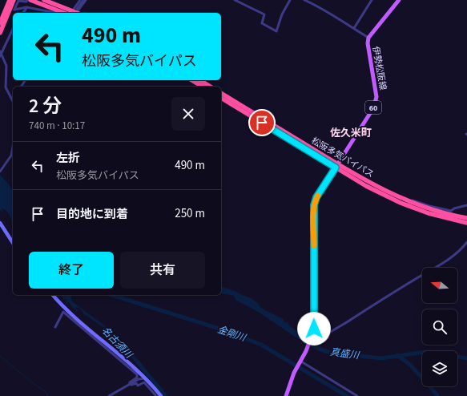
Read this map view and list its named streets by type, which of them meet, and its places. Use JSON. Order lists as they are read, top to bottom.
{
  "streets": {
    "highway": ["松阪多気バイパス"],
    "main road": ["伊勢松阪線", "60"]
  },
  "crossings": [
    ["伊勢松阪線", "松阪多気バイパス"]
  ],
  "districts": ["佐久米町"],
  "water": ["金剛川", "名古須川", "真盛川"],
  "north": "left",
  "page": {
    "turn": ["490 m", "松阪多気バイパス"],
    "heading": ["2 分", "740 m · 10:17"],
    "list": [
      {
        "name": "左折",
        "note": "松阪多気バイパス",
        "value": "490 m"
      },
      {
        "name": "目的地に到着",
        "value": "250 m"
      }
    ],
    "buttons": ["終了", "共有"]
  }
}
